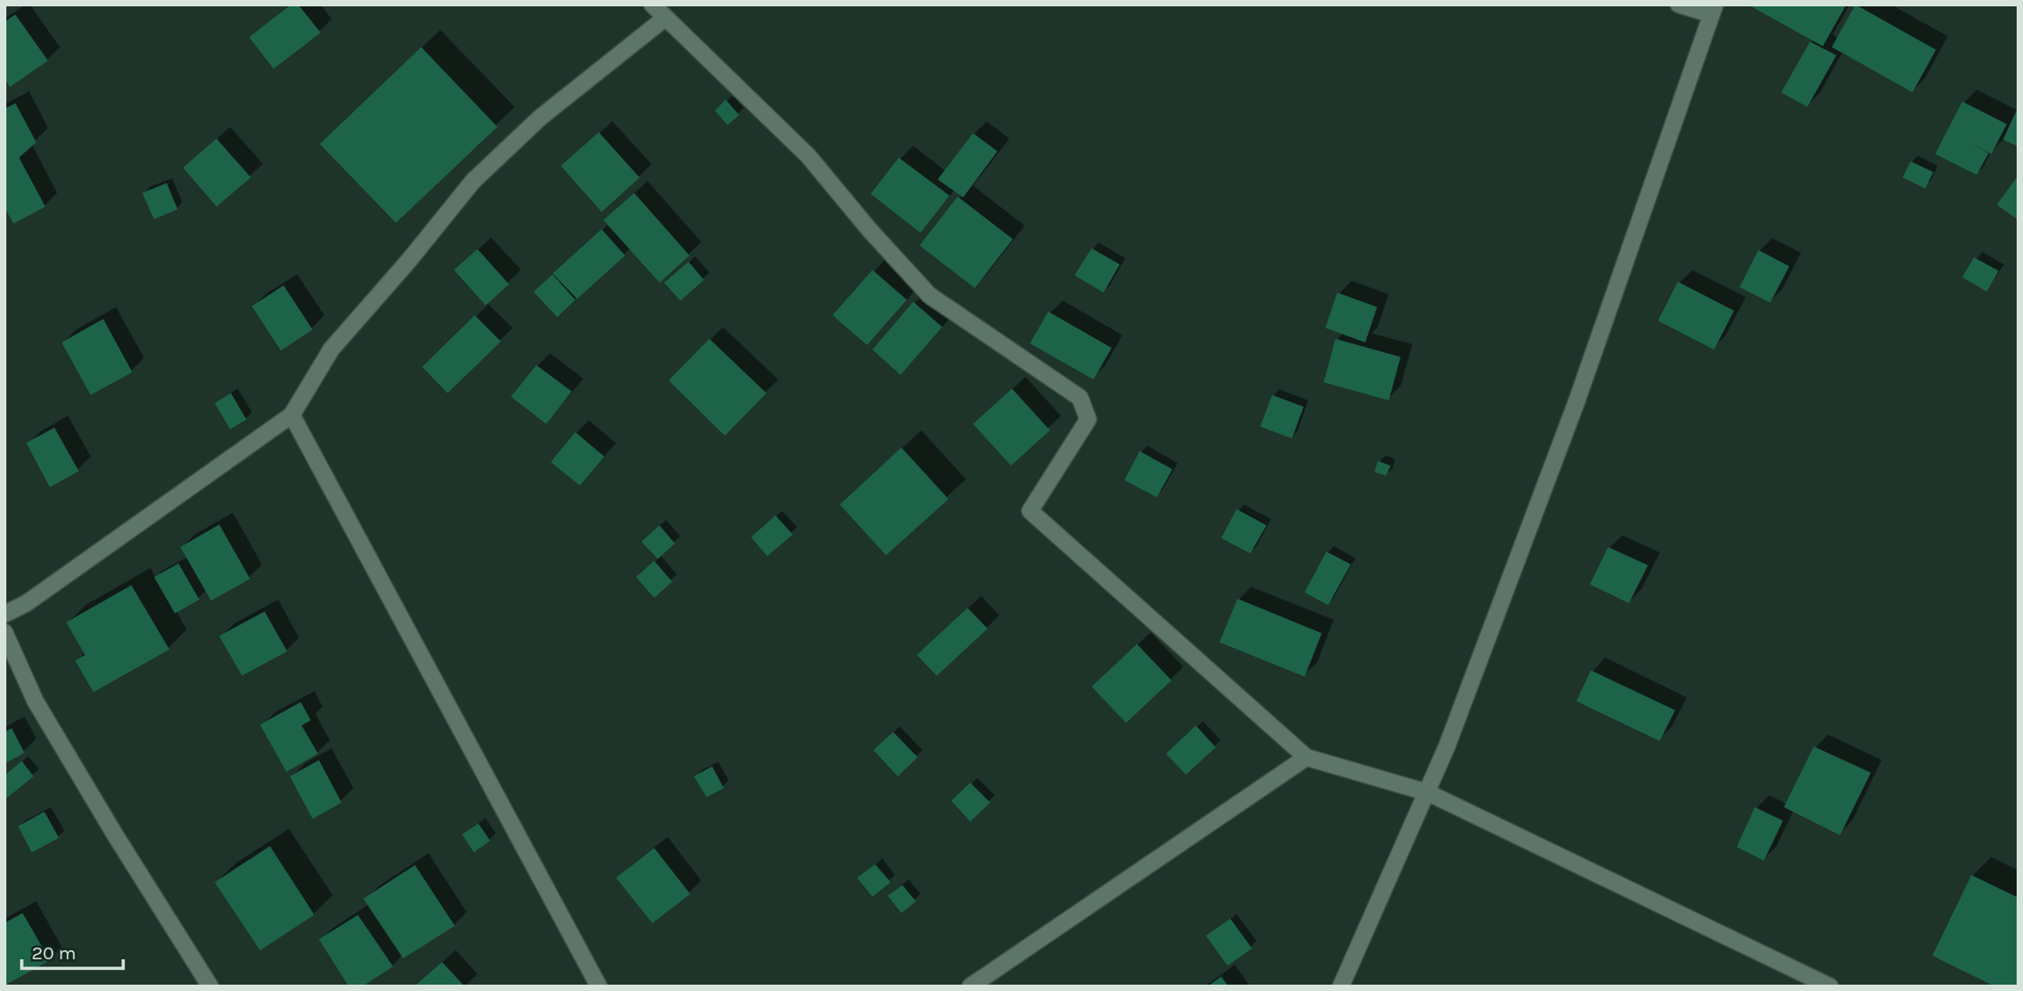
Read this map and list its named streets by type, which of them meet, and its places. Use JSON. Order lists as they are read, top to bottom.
{
  "scale_bar": "20 m"
}
